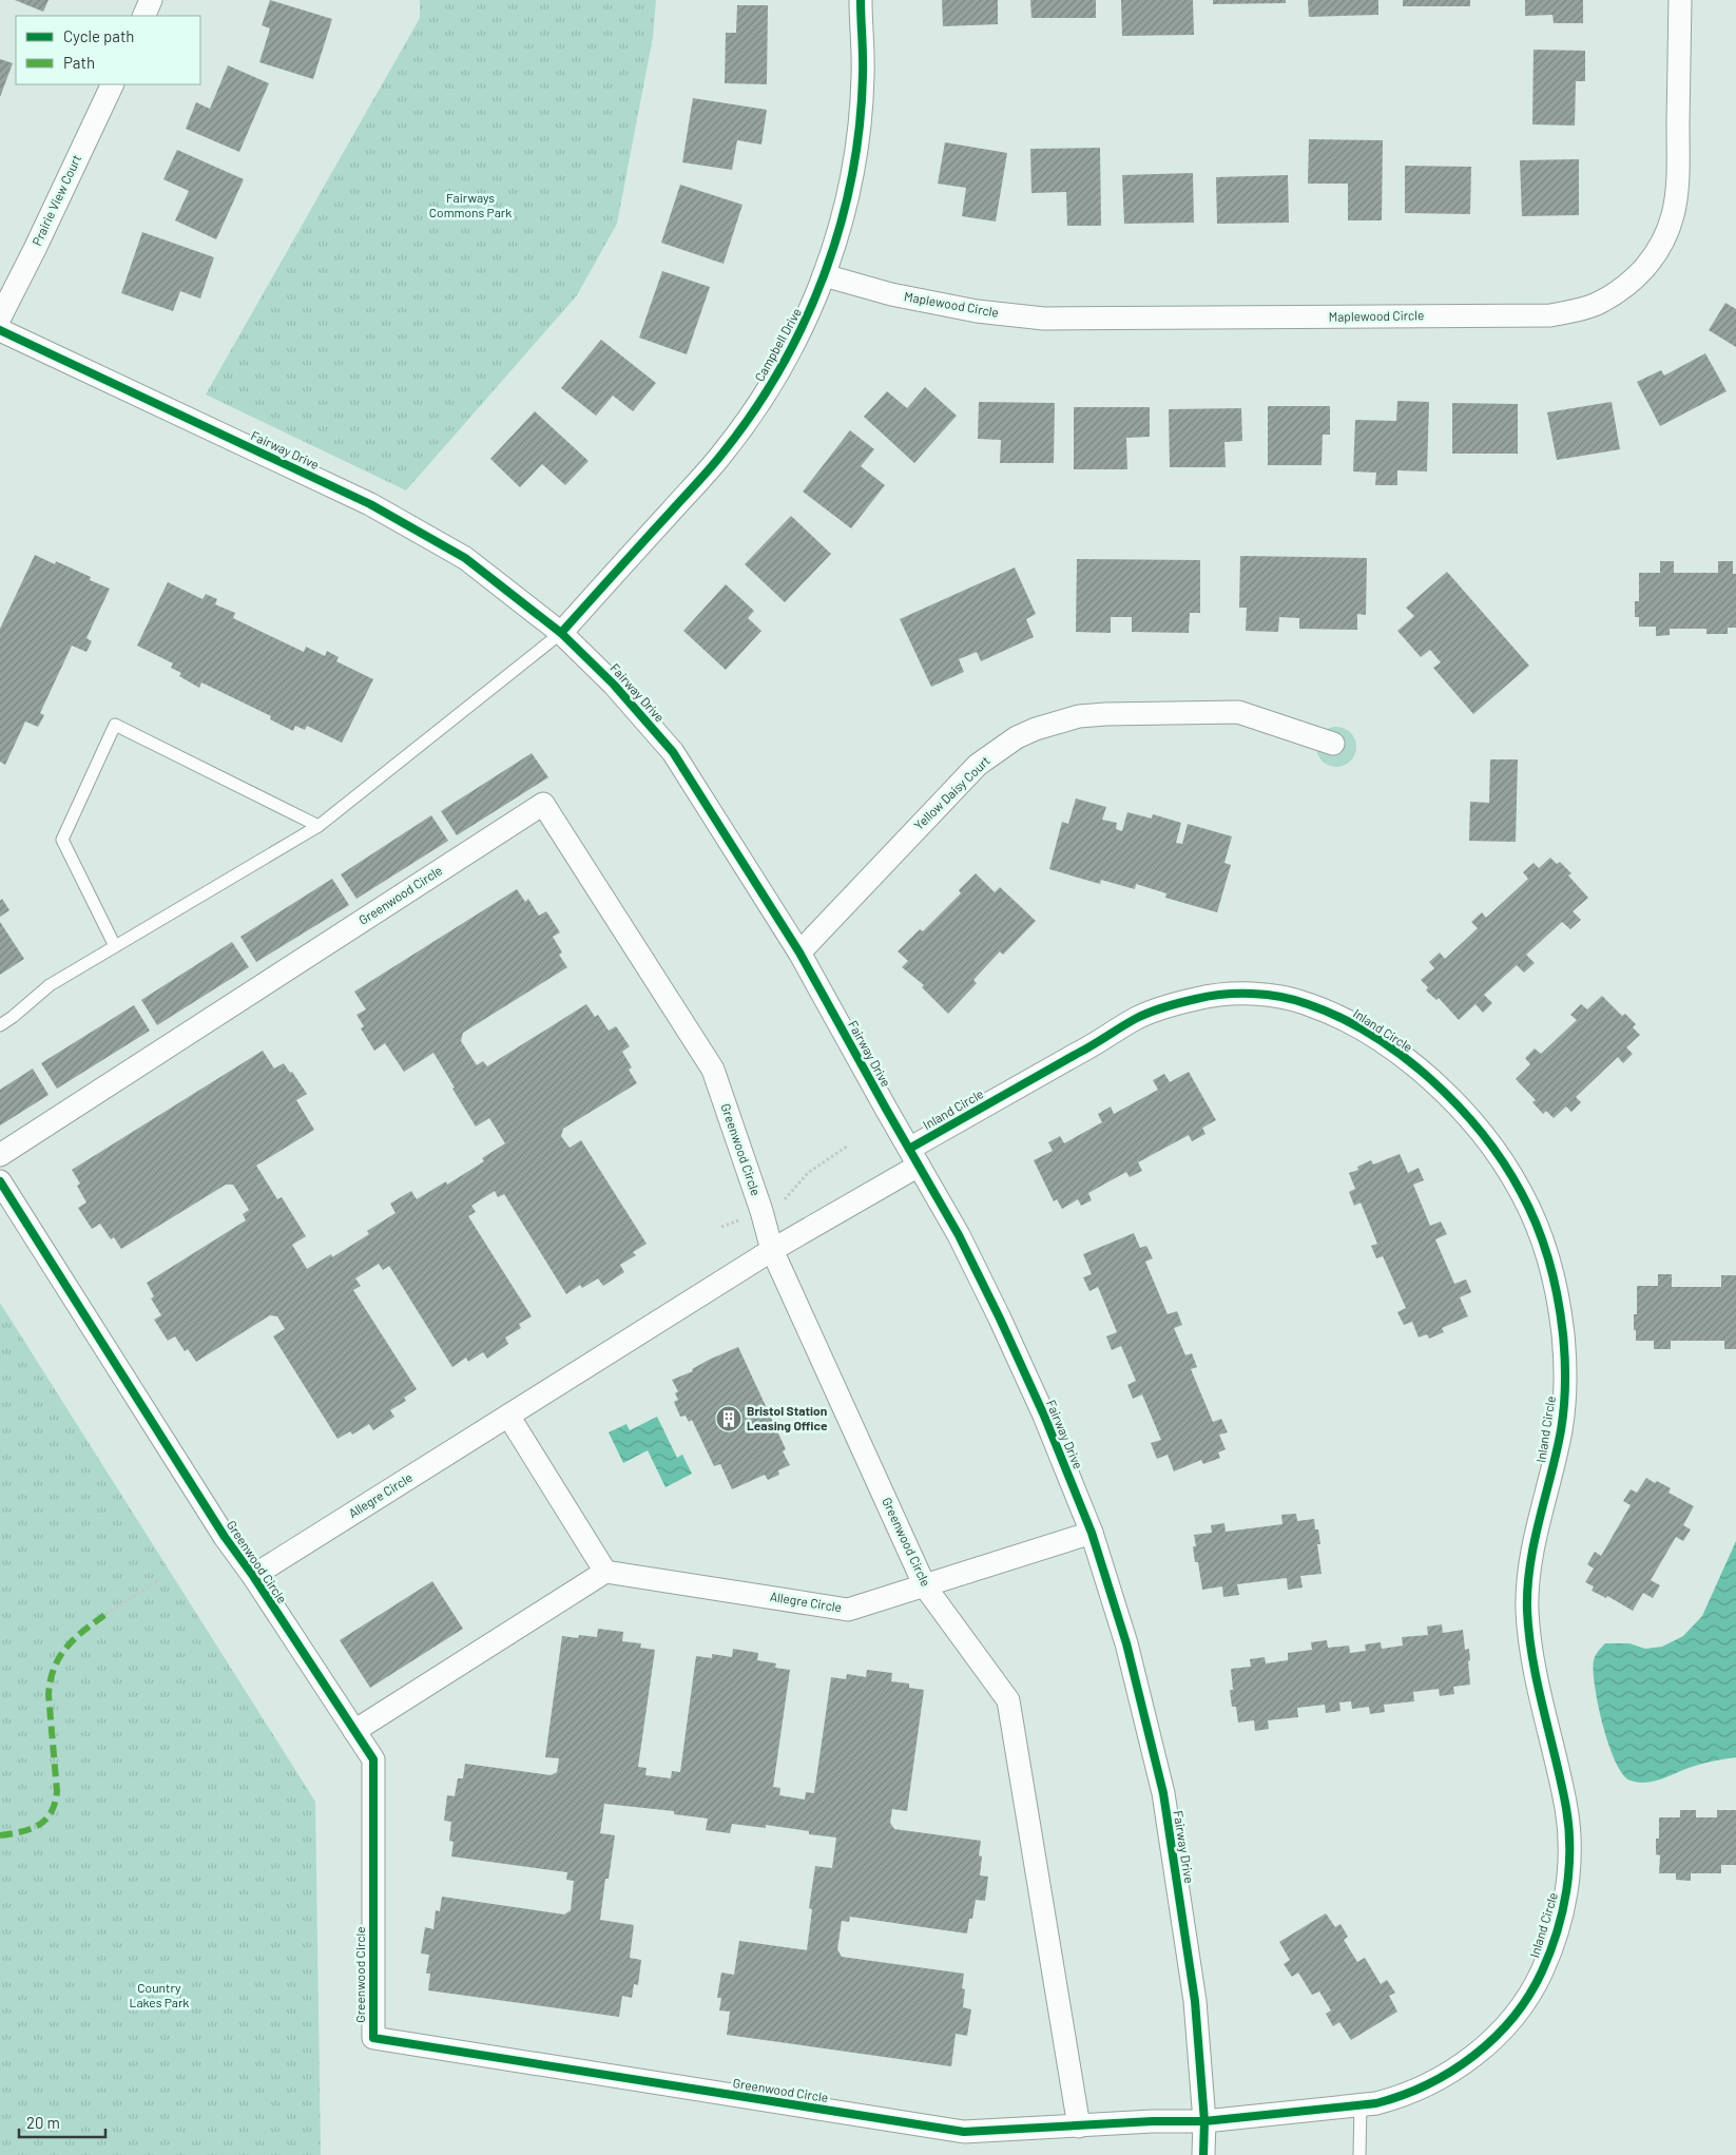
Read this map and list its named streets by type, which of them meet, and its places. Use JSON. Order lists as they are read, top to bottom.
{
  "streets": {
    "street": [
      "Prairie View Court",
      "Maplewood Circle",
      "Campbell Drive",
      "Fairway Drive",
      "Yellow Daisy Court",
      "Greenwood Circle",
      "Inland Circle",
      "Allegre Circle"
    ]
  },
  "crossings": [
    ["Maplewood Circle", "Campbell Drive"],
    ["Campbell Drive", "Fairway Drive"],
    ["Fairway Drive", "Yellow Daisy Court"],
    ["Fairway Drive", "Greenwood Circle"],
    ["Fairway Drive", "Inland Circle"],
    ["Fairway Drive", "Allegre Circle"],
    ["Greenwood Circle", "Inland Circle"],
    ["Greenwood Circle", "Allegre Circle"],
    ["Inland Circle", "Allegre Circle"]
  ],
  "parks": ["Fairways Commons Park", "Country Lakes Park"],
  "places": {
    "building": ["Bristol Station Leasing Office"]
  },
  "legend": ["Cycle path", "Path"],
  "scale_bar": "20 m"
}
